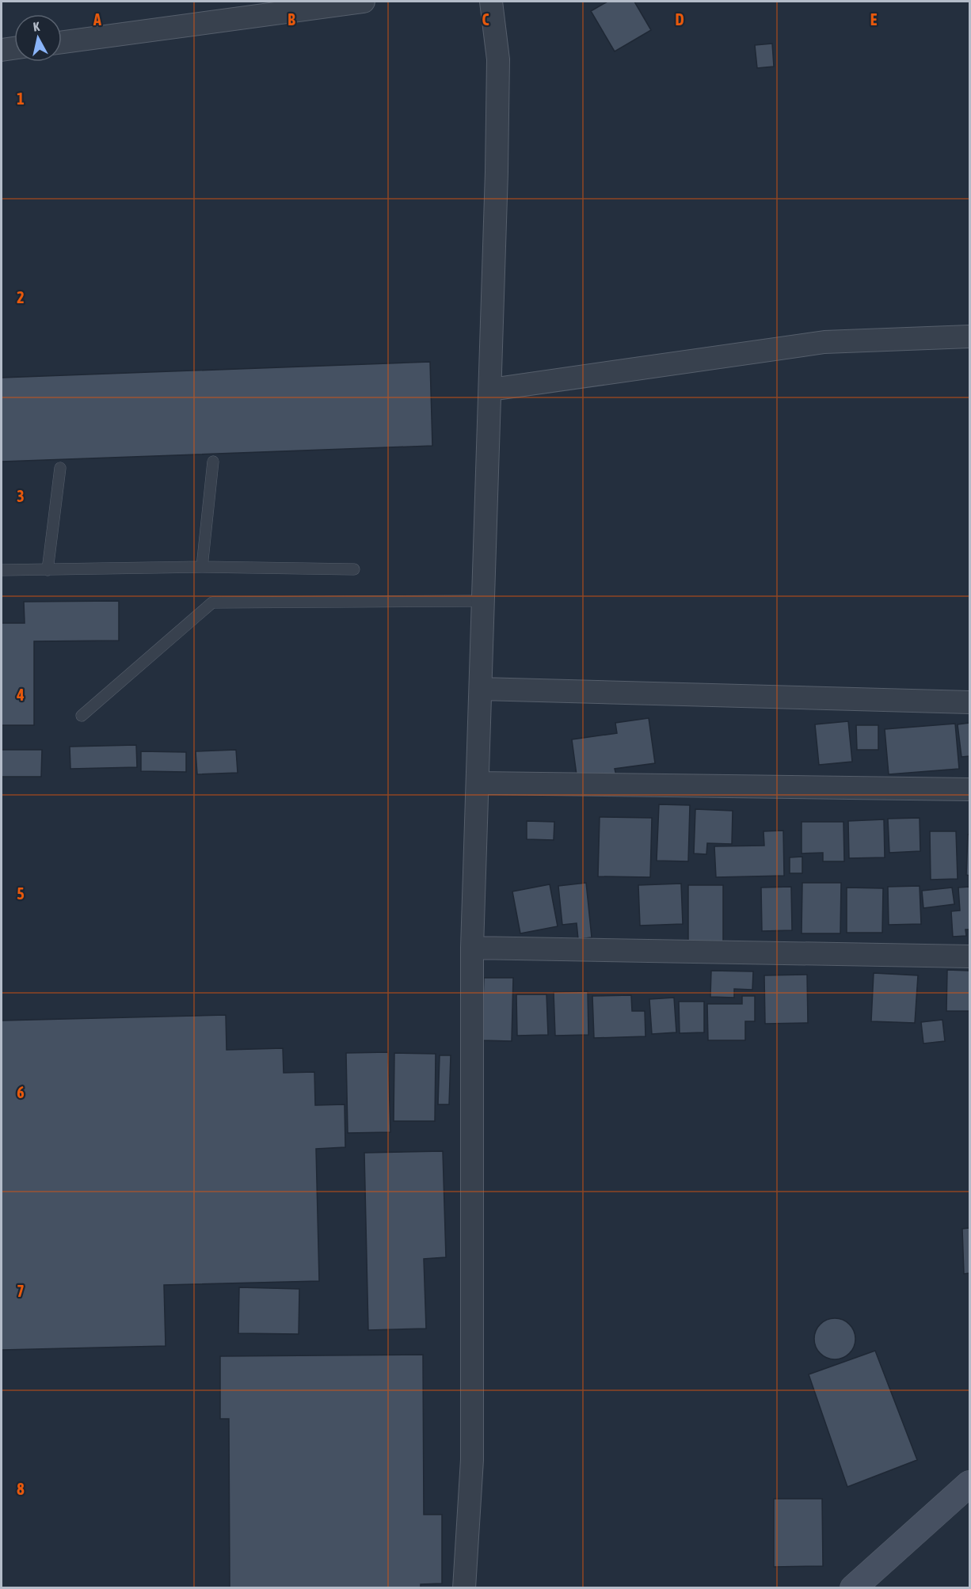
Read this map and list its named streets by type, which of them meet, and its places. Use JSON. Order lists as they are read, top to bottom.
{
  "north": "top",
  "grid": {
    "columns": [
      "A",
      "B",
      "C",
      "D",
      "E"
    ],
    "rows": [
      "1",
      "2",
      "3",
      "4",
      "5",
      "6",
      "7",
      "8"
    ]
  }
}
